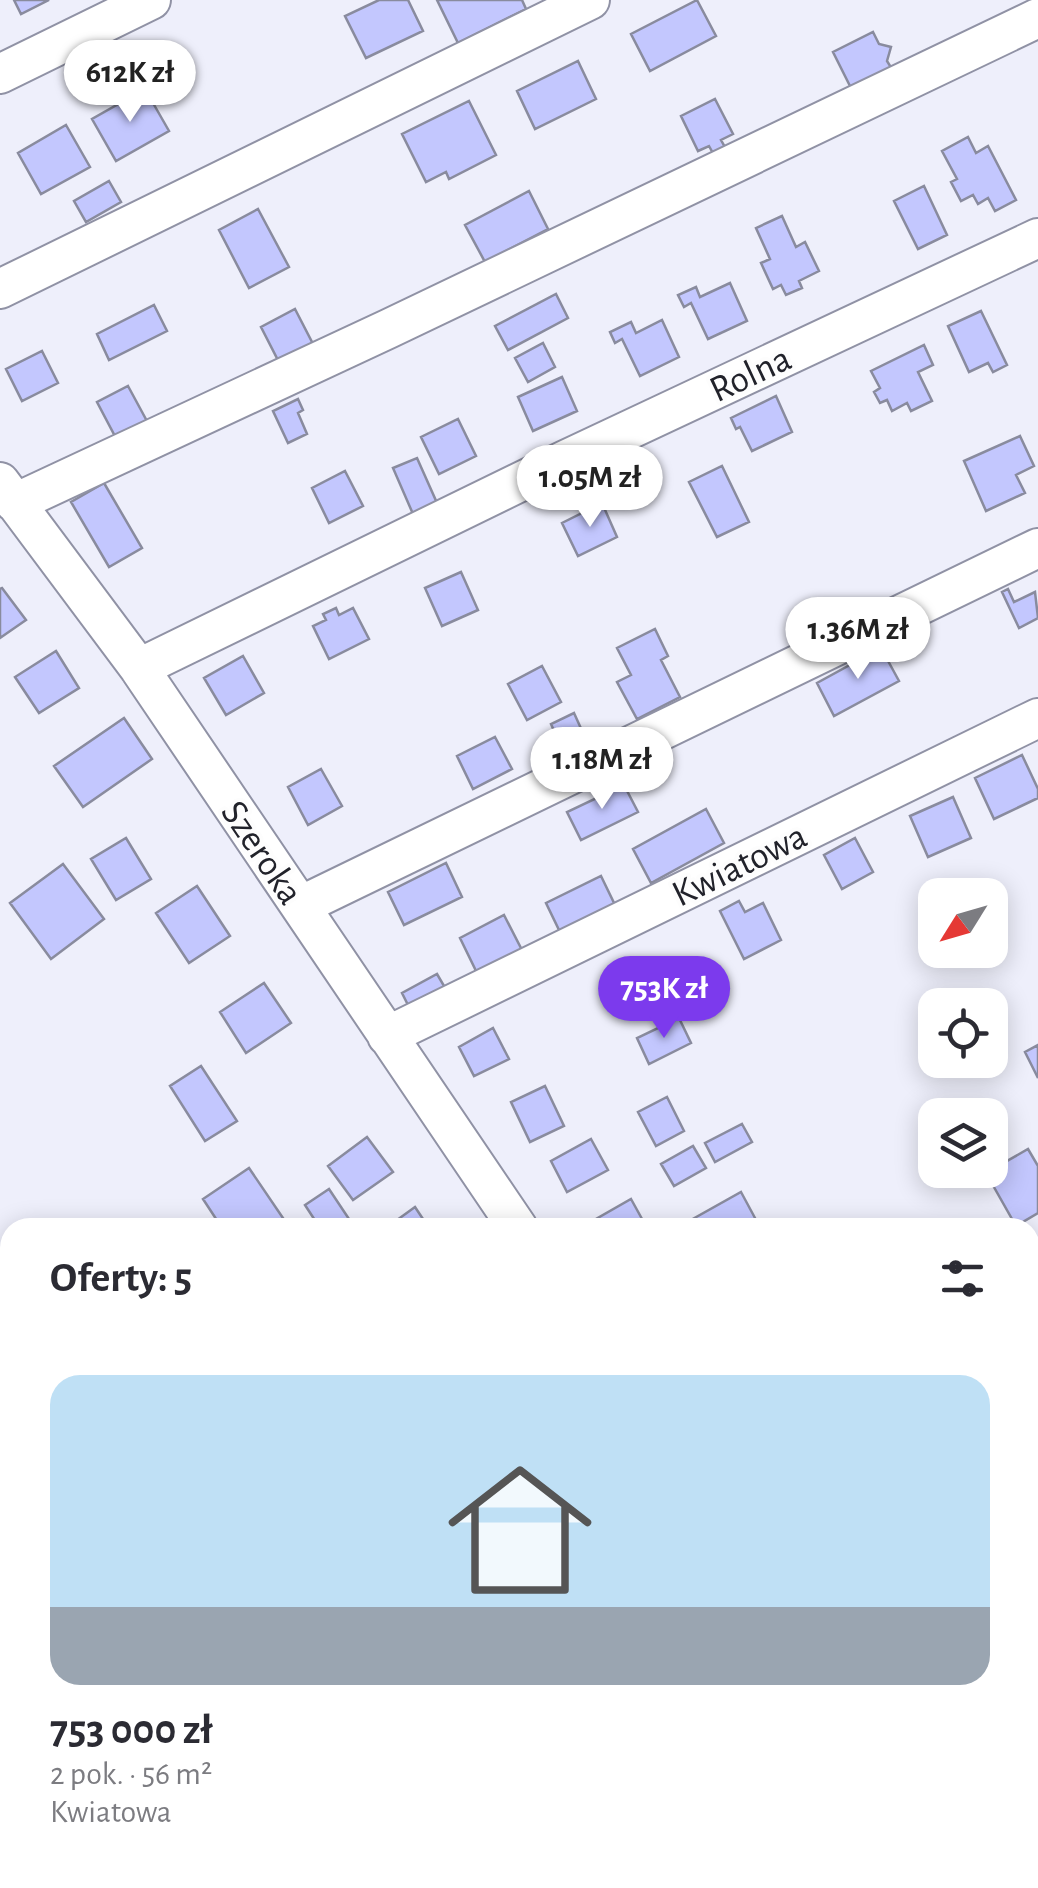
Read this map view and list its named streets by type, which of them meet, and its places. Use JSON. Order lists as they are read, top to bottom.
{
  "streets": {
    "street": ["Rolna", "Szeroka", "Kwiatowa"]
  },
  "crossings": [
    ["Rolna", "Szeroka"],
    ["Szeroka", "Kwiatowa"]
  ],
  "north": "bottom left",
  "page": {
    "price": [
      "612K zł",
      "1.05M zł",
      "1.36M zł",
      "1.18M zł",
      "753K zł"
    ],
    "heading": "Oferty: 5",
    "list": [
      {
        "name": "753 000 zł",
        "note": "2 pok. · 56 m² · Kwiatowa"
      }
    ]
  }
}
